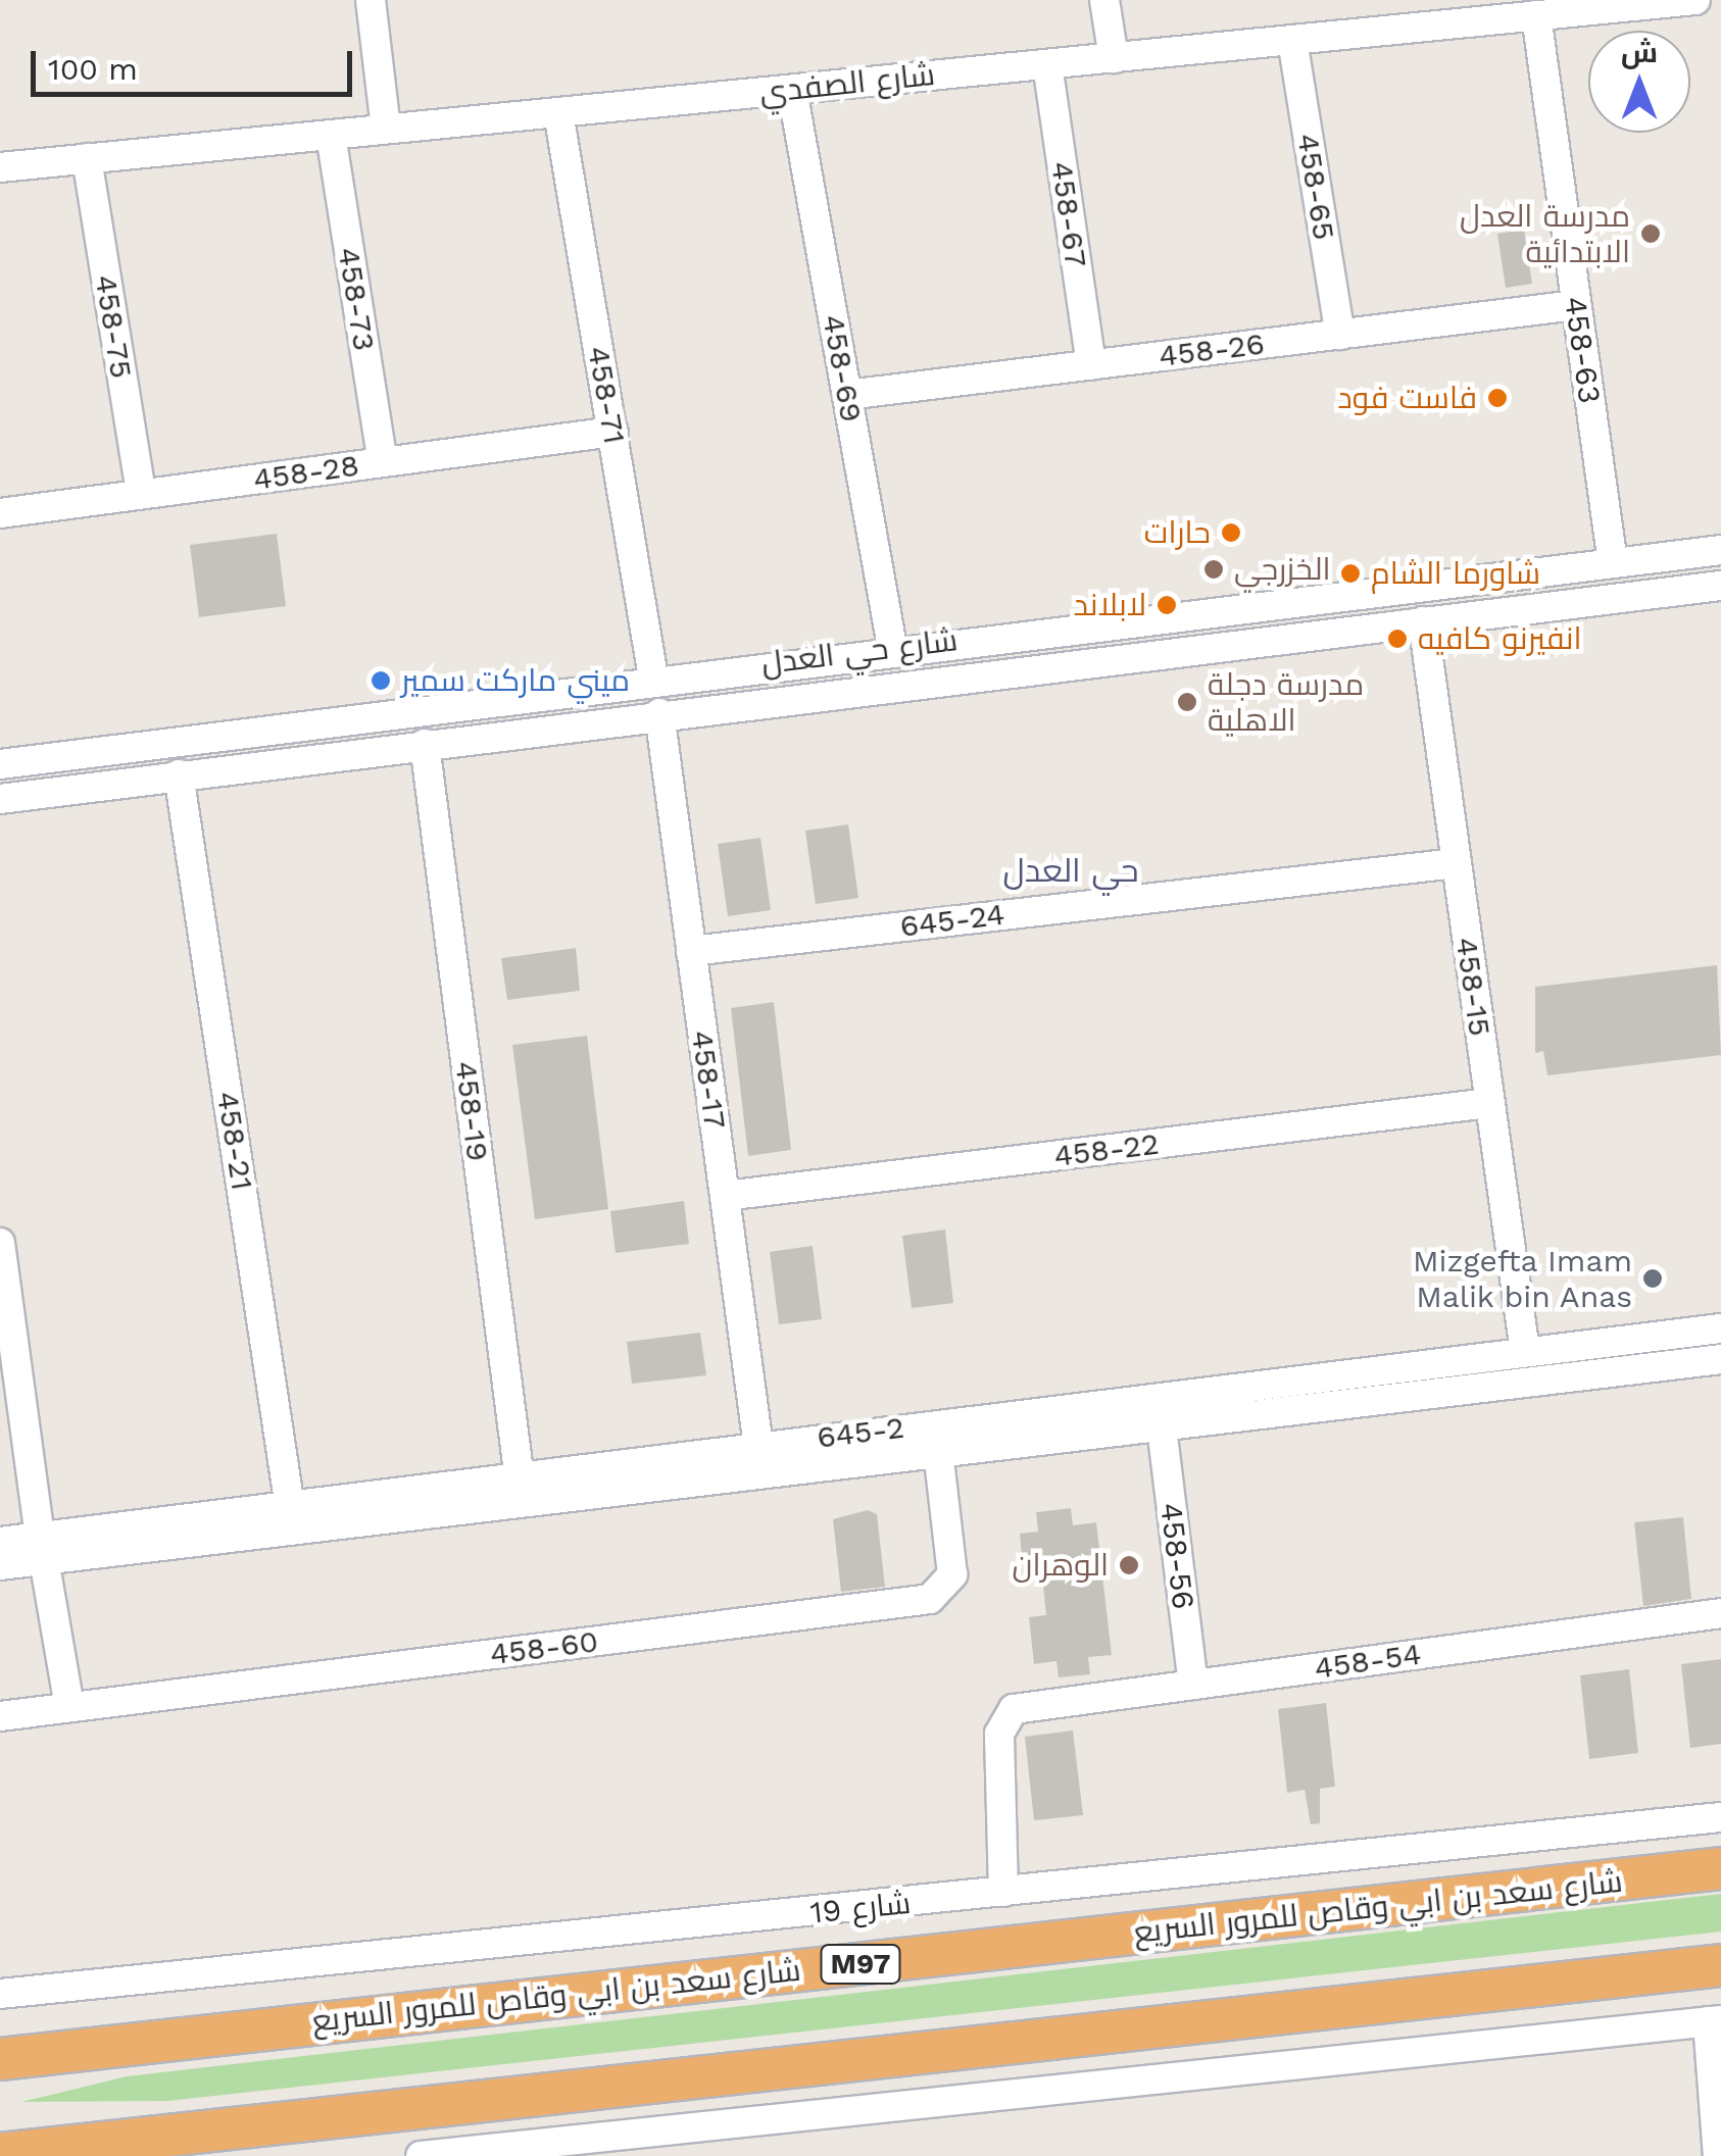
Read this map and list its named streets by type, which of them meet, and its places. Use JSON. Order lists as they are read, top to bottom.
{
  "streets": {
    "highway": ["شارع سعد بن ابي وقاص للمرور السريع", "M97"],
    "street": [
      "شارع الصفدي",
      "458-65",
      "458-67",
      "458-73",
      "458-75",
      "458-26",
      "458-63",
      "458-69",
      "458-71",
      "458-28",
      "شارع حي العدل",
      "645-24",
      "458-15",
      "458-17",
      "458-19",
      "458-21",
      "458-22",
      "645-2",
      "458-56",
      "458-60",
      "458-54",
      "شارع 19"
    ]
  },
  "crossings": [
    ["شارع الصفدي", "458-65"],
    ["شارع الصفدي", "458-67"],
    ["شارع الصفدي", "458-73"],
    ["شارع الصفدي", "458-75"],
    ["شارع الصفدي", "458-63"],
    ["شارع الصفدي", "458-69"],
    ["شارع الصفدي", "458-71"],
    ["458-65", "458-26"],
    ["458-67", "458-26"],
    ["458-73", "458-28"],
    ["458-75", "458-28"],
    ["458-26", "458-63"],
    ["458-26", "458-69"],
    ["458-63", "شارع حي العدل"],
    ["458-69", "شارع حي العدل"],
    ["458-71", "458-28"],
    ["458-71", "شارع حي العدل"],
    ["شارع حي العدل", "458-15"],
    ["شارع حي العدل", "458-17"],
    ["شارع حي العدل", "458-19"],
    ["شارع حي العدل", "458-21"],
    ["645-24", "458-15"],
    ["645-24", "458-17"],
    ["458-15", "458-22"],
    ["458-15", "645-2"],
    ["458-17", "458-22"],
    ["458-17", "645-2"],
    ["458-19", "645-2"],
    ["458-21", "645-2"],
    ["645-2", "458-56"],
    ["645-2", "458-60"],
    ["458-56", "458-54"],
    ["458-54", "شارع 19"]
  ],
  "districts": ["حي العدل"],
  "places": [
    "مدرسة العدل الابتدائية",
    "فاست فود",
    "حارات",
    "الخزرجي",
    "شاورما الشام",
    "لابلاند",
    "انفيرنو كافيه",
    "ميني ماركت سمير",
    "مدرسة دجلة الاهلية",
    "Mizgefta Imam Malik bin Anas",
    "الوهران"
  ],
  "scale_bar": "100 m",
  "north": "top"
}
